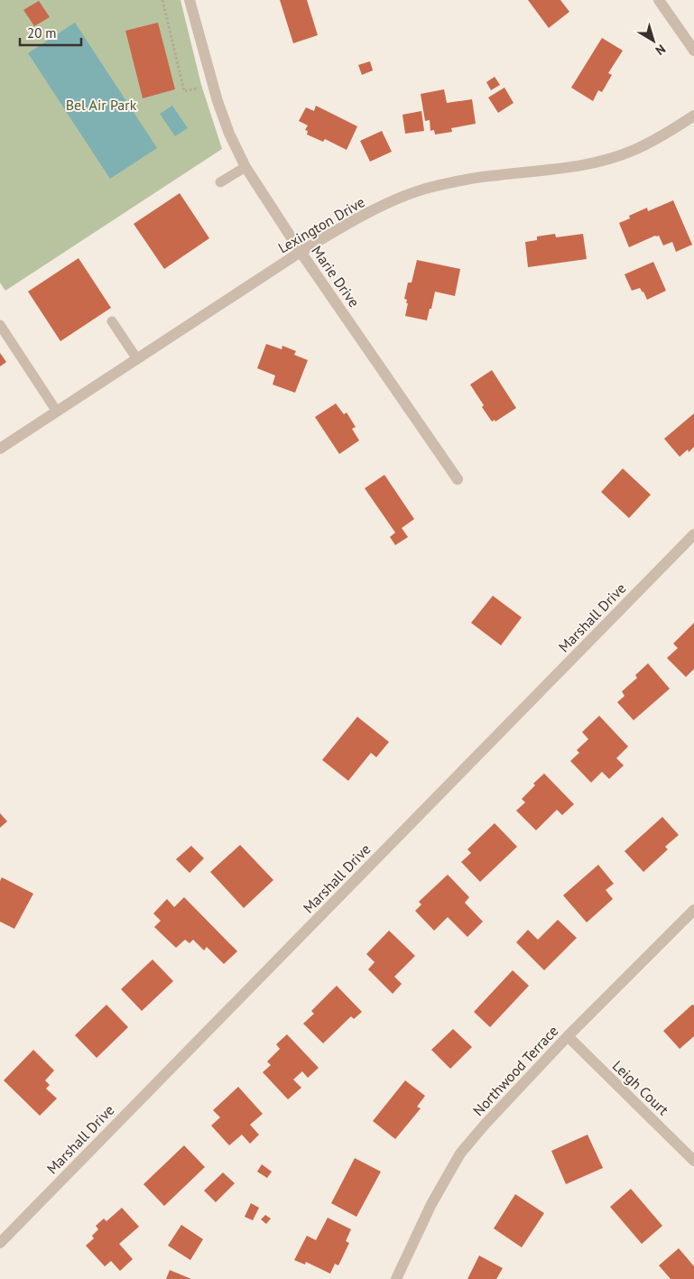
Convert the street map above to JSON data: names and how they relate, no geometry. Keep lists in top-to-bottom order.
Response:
{
  "streets": {
    "street": [
      "Lexington Drive",
      "Marie Drive",
      "Marshall Drive",
      "Northwood Terrace",
      "Leigh Court"
    ]
  },
  "crossings": [
    ["Lexington Drive", "Marie Drive"],
    ["Northwood Terrace", "Leigh Court"]
  ],
  "parks": ["Bel Air Park"],
  "scale_bar": "20 m",
  "north": "bottom right"
}
